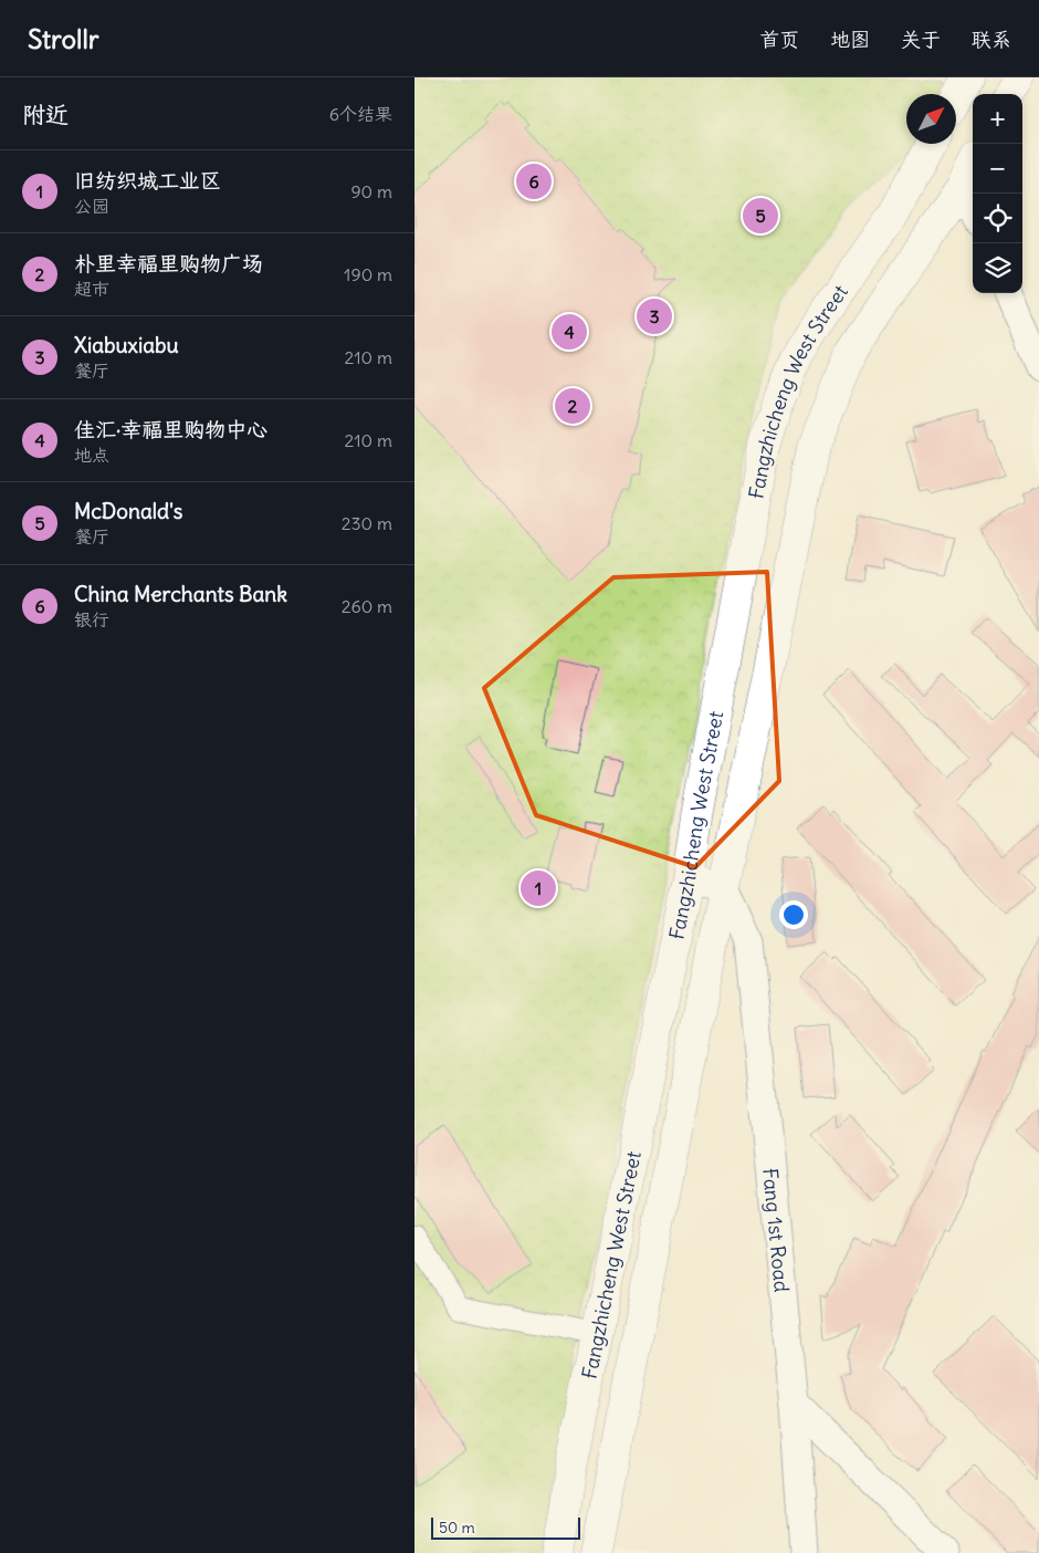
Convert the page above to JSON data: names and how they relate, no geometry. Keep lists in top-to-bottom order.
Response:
{
  "streets": {
    "main road": ["Fangzhicheng West Street"],
    "street": ["Fang 1st Road"]
  },
  "crossings": [
    ["Fangzhicheng West Street", "Fang 1st Road"]
  ],
  "scale_bar": "50 m",
  "north": "top right",
  "page": {
    "header": "Strollr",
    "nav": [
      "首页",
      "地图",
      "关于",
      "联系"
    ],
    "heading": ["附近", "6个结果"],
    "map_buttons": ["+", "−"],
    "list": [
      {
        "mark": "1",
        "name": "旧纺织城工业区",
        "note": "公园",
        "value": "90 m"
      },
      {
        "mark": "2",
        "name": "朴里幸福里购物广场",
        "note": "超市",
        "value": "190 m"
      },
      {
        "mark": "3",
        "name": "Xiabuxiabu",
        "note": "餐厅",
        "value": "210 m"
      },
      {
        "mark": "4",
        "name": "佳汇·幸福里购物中心",
        "note": "地点",
        "value": "210 m"
      },
      {
        "mark": "5",
        "name": "McDonald's",
        "note": "餐厅",
        "value": "230 m"
      },
      {
        "mark": "6",
        "name": "China Merchants Bank",
        "note": "银行",
        "value": "260 m"
      }
    ],
    "pins": [
      "6",
      "5",
      "3",
      "4",
      "2",
      "1"
    ],
    "scale": "50 m"
  }
}
